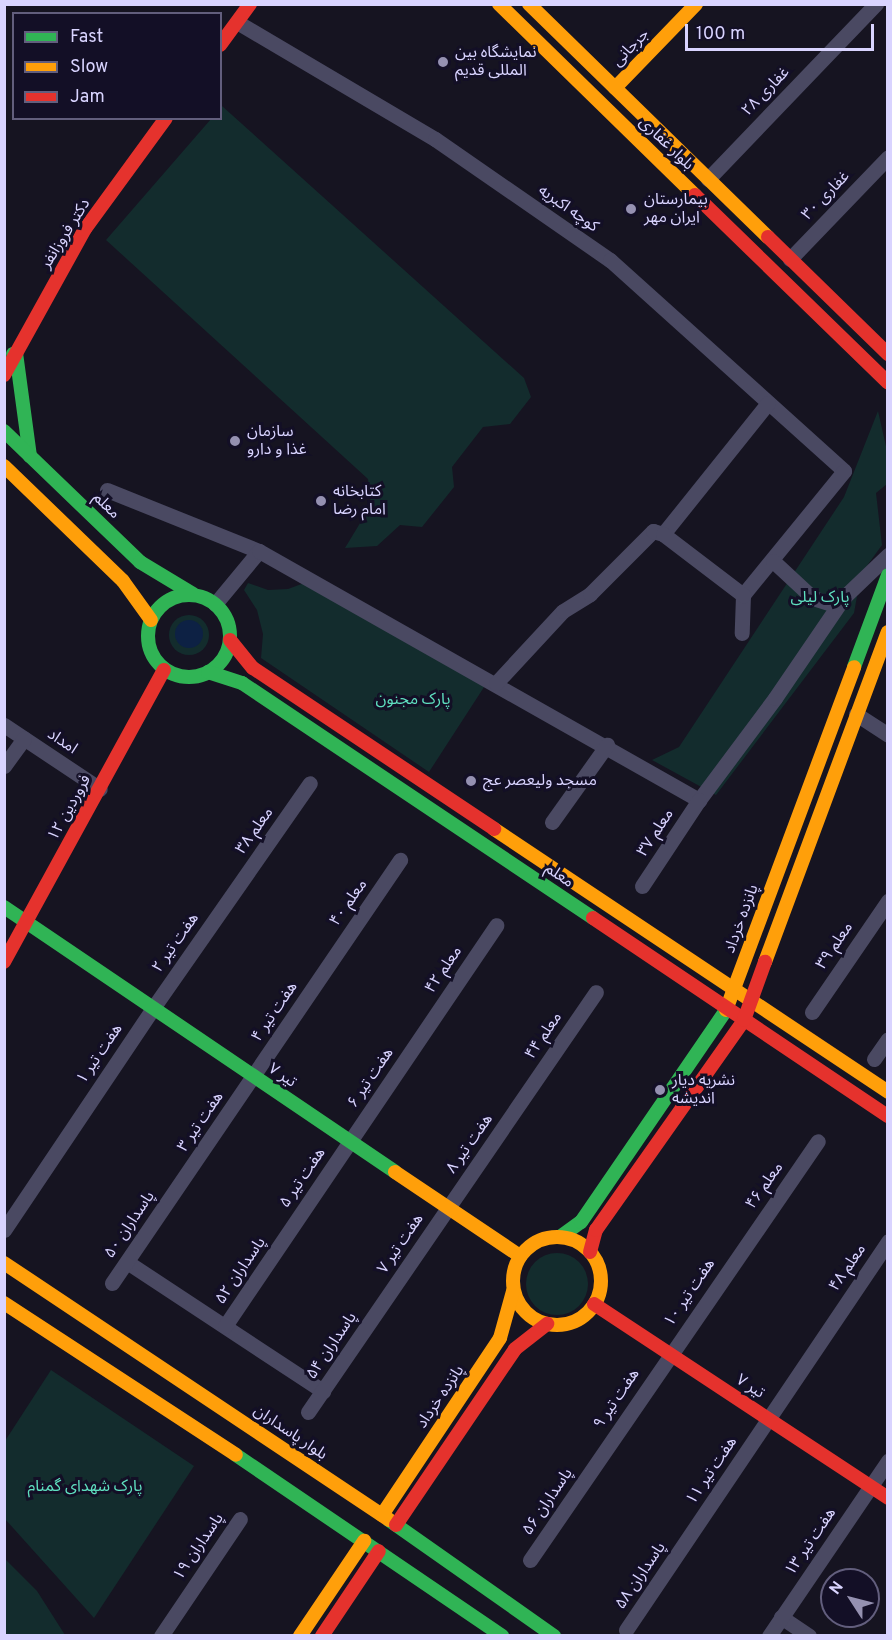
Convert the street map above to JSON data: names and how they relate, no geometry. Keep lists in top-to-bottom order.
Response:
{
  "streets": {
    "main road": [
      "جرجانی",
      "بلوار غفاری",
      "دکتر فروزانفر",
      "معلم",
      "۱۲ فروردین",
      "پانزده خرداد",
      "۷ تیر",
      "بلوار پاسداران"
    ],
    "street": [
      "غفاری ۲۸",
      "غفاری ۳۰",
      "کوچه اکبریه",
      "امداد",
      "معلم ۳۸",
      "معلم ۳۷",
      "معلم ۴۰",
      "هفت تیر ۲",
      "معلم ۳۹",
      "معلم ۴۲",
      "هفت تیر ۴",
      "معلم ۴۴",
      "هفت تیر ۱",
      "هفت تیر ۶",
      "هفت تیر ۳",
      "هفت تیر ۸",
      "هفت تیر ۵",
      "معلم ۴۶",
      "پاسداران ۵۰",
      "هفت تیر ۷",
      "معلم ۴۸",
      "پاسداران ۵۲",
      "هفت تیر ۱۰",
      "پاسداران ۵۴",
      "هفت تیر ۹",
      "هفت تیر ۱۱",
      "پاسداران ۵۶",
      "هفت تیر ۱۳",
      "پاسداران ۱۹",
      "پاسداران ۵۸"
    ]
  },
  "crossings": [
    ["جرجانی", "بلوار غفاری"],
    ["غفاری ۲۸", "بلوار غفاری"],
    ["بلوار غفاری", "غفاری ۳۰"],
    ["معلم", "۱۲ فروردین"],
    ["معلم", "پانزده خرداد"],
    ["امداد", "۱۲ فروردین"],
    ["۱۲ فروردین", "۷ تیر"],
    ["معلم ۳۸", "هفت تیر ۲"],
    ["معلم ۴۰", "هفت تیر ۴"],
    ["پانزده خرداد", "۷ تیر"],
    ["پانزده خرداد", "بلوار پاسداران"],
    ["هفت تیر ۲", "هفت تیر ۱"],
    ["هفت تیر ۲", "۷ تیر"],
    ["معلم ۴۲", "هفت تیر ۶"],
    ["هفت تیر ۴", "۷ تیر"],
    ["هفت تیر ۴", "هفت تیر ۳"],
    ["معلم ۴۴", "هفت تیر ۸"],
    ["هفت تیر ۱", "۷ تیر"],
    ["۷ تیر", "هفت تیر ۶"],
    ["۷ تیر", "هفت تیر ۳"],
    ["۷ تیر", "هفت تیر ۸"],
    ["۷ تیر", "هفت تیر ۵"],
    ["۷ تیر", "هفت تیر ۷"],
    ["۷ تیر", "معلم ۴۸"],
    ["۷ تیر", "هفت تیر ۱۰"],
    ["۷ تیر", "هفت تیر ۹"],
    ["۷ تیر", "هفت تیر ۱۱"],
    ["۷ تیر", "هفت تیر ۱۳"],
    ["هفت تیر ۶", "هفت تیر ۵"],
    ["هفت تیر ۳", "پاسداران ۵۰"],
    ["هفت تیر ۸", "هفت تیر ۷"],
    ["هفت تیر ۵", "پاسداران ۵۲"],
    ["معلم ۴۶", "هفت تیر ۱۰"],
    ["هفت تیر ۷", "پاسداران ۵۴"],
    ["معلم ۴۸", "هفت تیر ۱۱"],
    ["هفت تیر ۱۰", "هفت تیر ۹"],
    ["هفت تیر ۹", "پاسداران ۵۶"],
    ["هفت تیر ۱۱", "پاسداران ۵۸"]
  ],
  "parks": ["پارک لیلی", "پارک مجنون", "پارک شهدای گمنام"],
  "places": [
    "نمایشگاه بین المللی قدیم",
    "بیمارستان ایران مهر",
    "سازمان غذا و دارو",
    "کتابخانه امام رضا",
    "مسجد ولیعصر عج",
    "نشریه دیار اندیشه"
  ],
  "legend": ["Fast", "Slow", "Jam"],
  "scale_bar": "100 m",
  "north": "top left"
}
